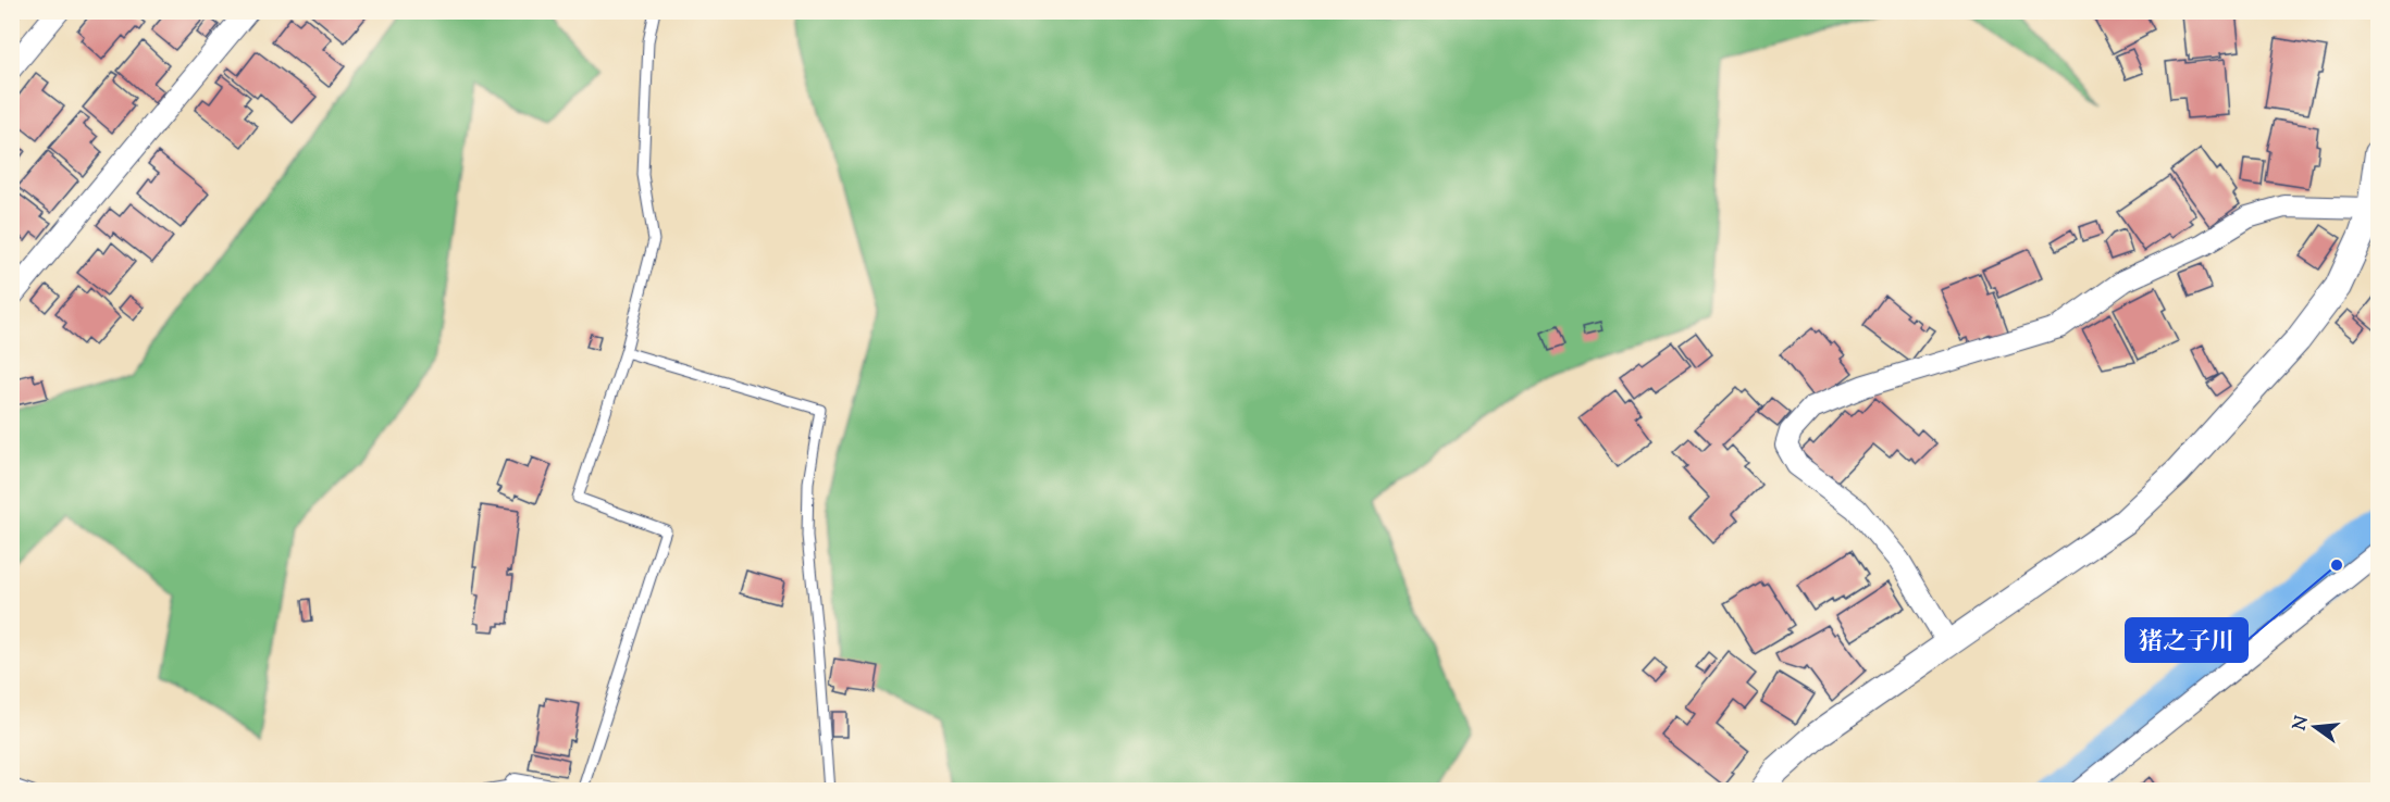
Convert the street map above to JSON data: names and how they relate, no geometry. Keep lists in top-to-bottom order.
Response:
{
  "places": ["猪之子川"],
  "north": "left"
}
